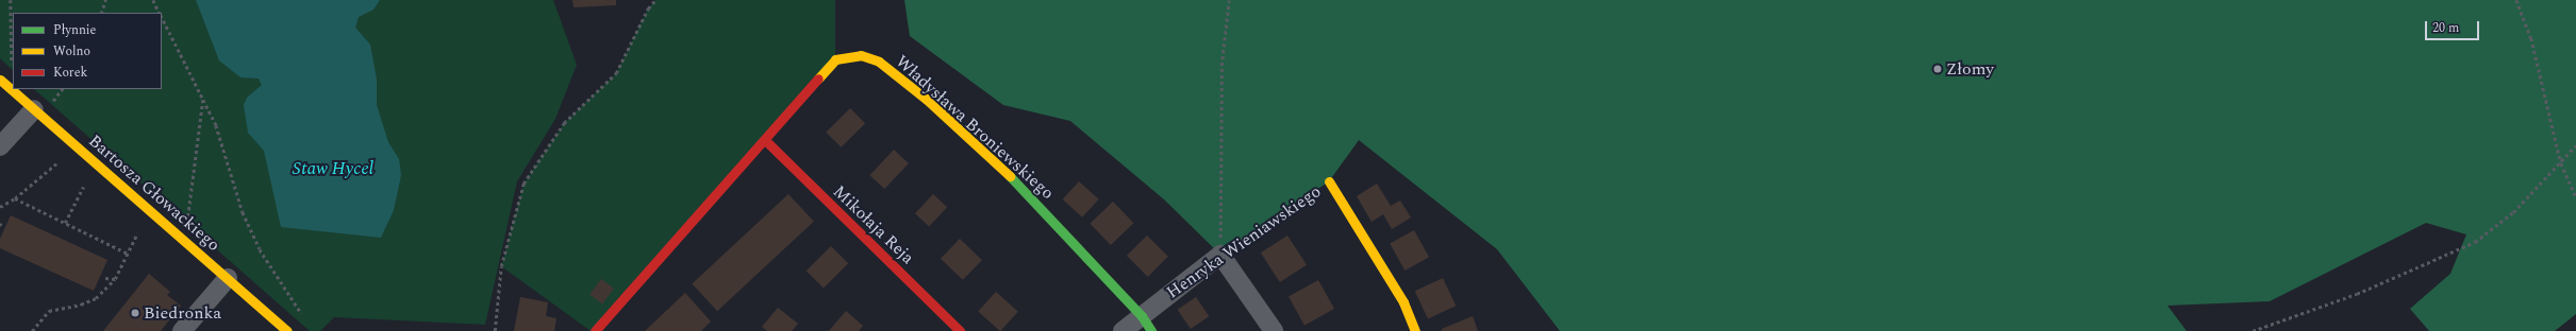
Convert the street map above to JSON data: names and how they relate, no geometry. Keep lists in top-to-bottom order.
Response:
{
  "streets": {
    "street": [
      "Władysława Broniewskiego",
      "Bartosza Głowackiego",
      "Mikołaja Reja",
      "Henryka Wieniawskiego"
    ]
  },
  "crossings": [
    ["Władysława Broniewskiego", "Mikołaja Reja"],
    ["Władysława Broniewskiego", "Henryka Wieniawskiego"]
  ],
  "water": ["Staw Hycel"],
  "places": ["Złomy", "Biedronka"],
  "legend": ["Płynnie", "Wolno", "Korek"],
  "scale_bar": "20 m"
}
